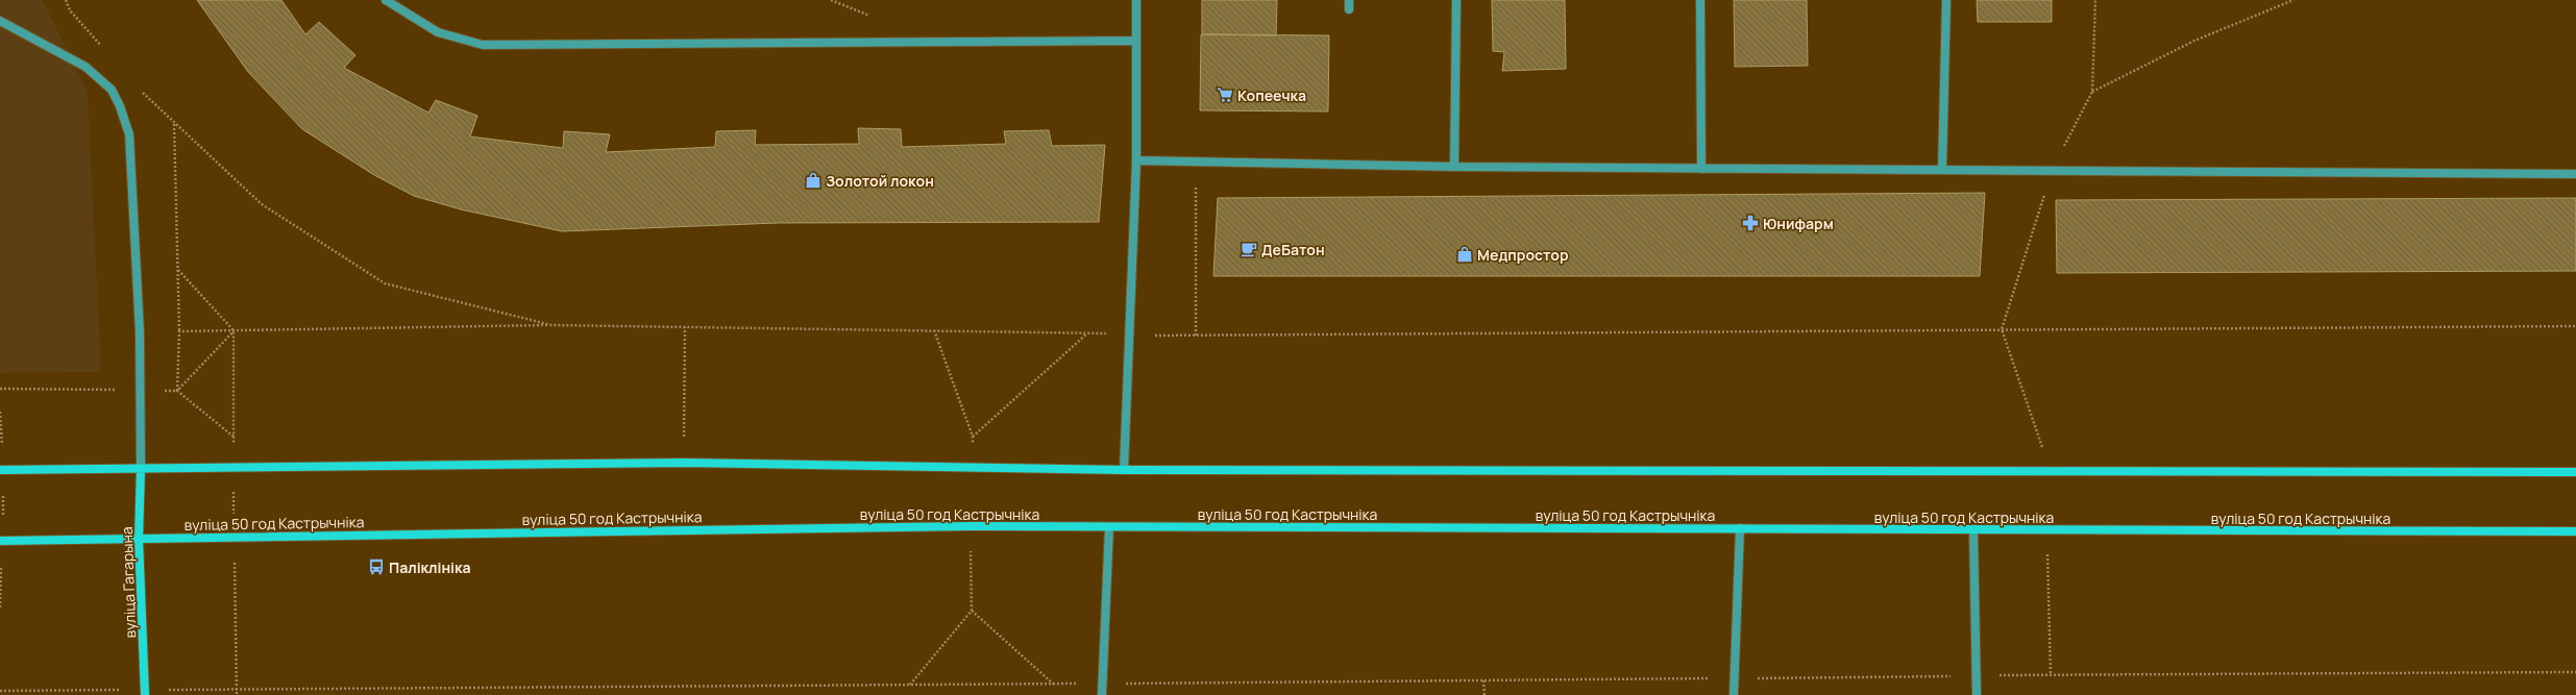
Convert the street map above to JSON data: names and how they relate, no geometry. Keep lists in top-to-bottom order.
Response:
{
  "streets": {
    "main road": ["вуліца 50 год Кастрычніка", "вуліца Гагарына"]
  },
  "crossings": [
    ["вуліца 50 год Кастрычніка", "вуліца Гагарына"]
  ],
  "places": {
    "supermarket": ["Копеечка"],
    "shop": ["Золотой локон", "Медпростор"],
    "pharmacy": ["Юнифарм"],
    "cafe": ["ДеБатон"],
    "bus stop": ["Паліклініка"]
  }
}
